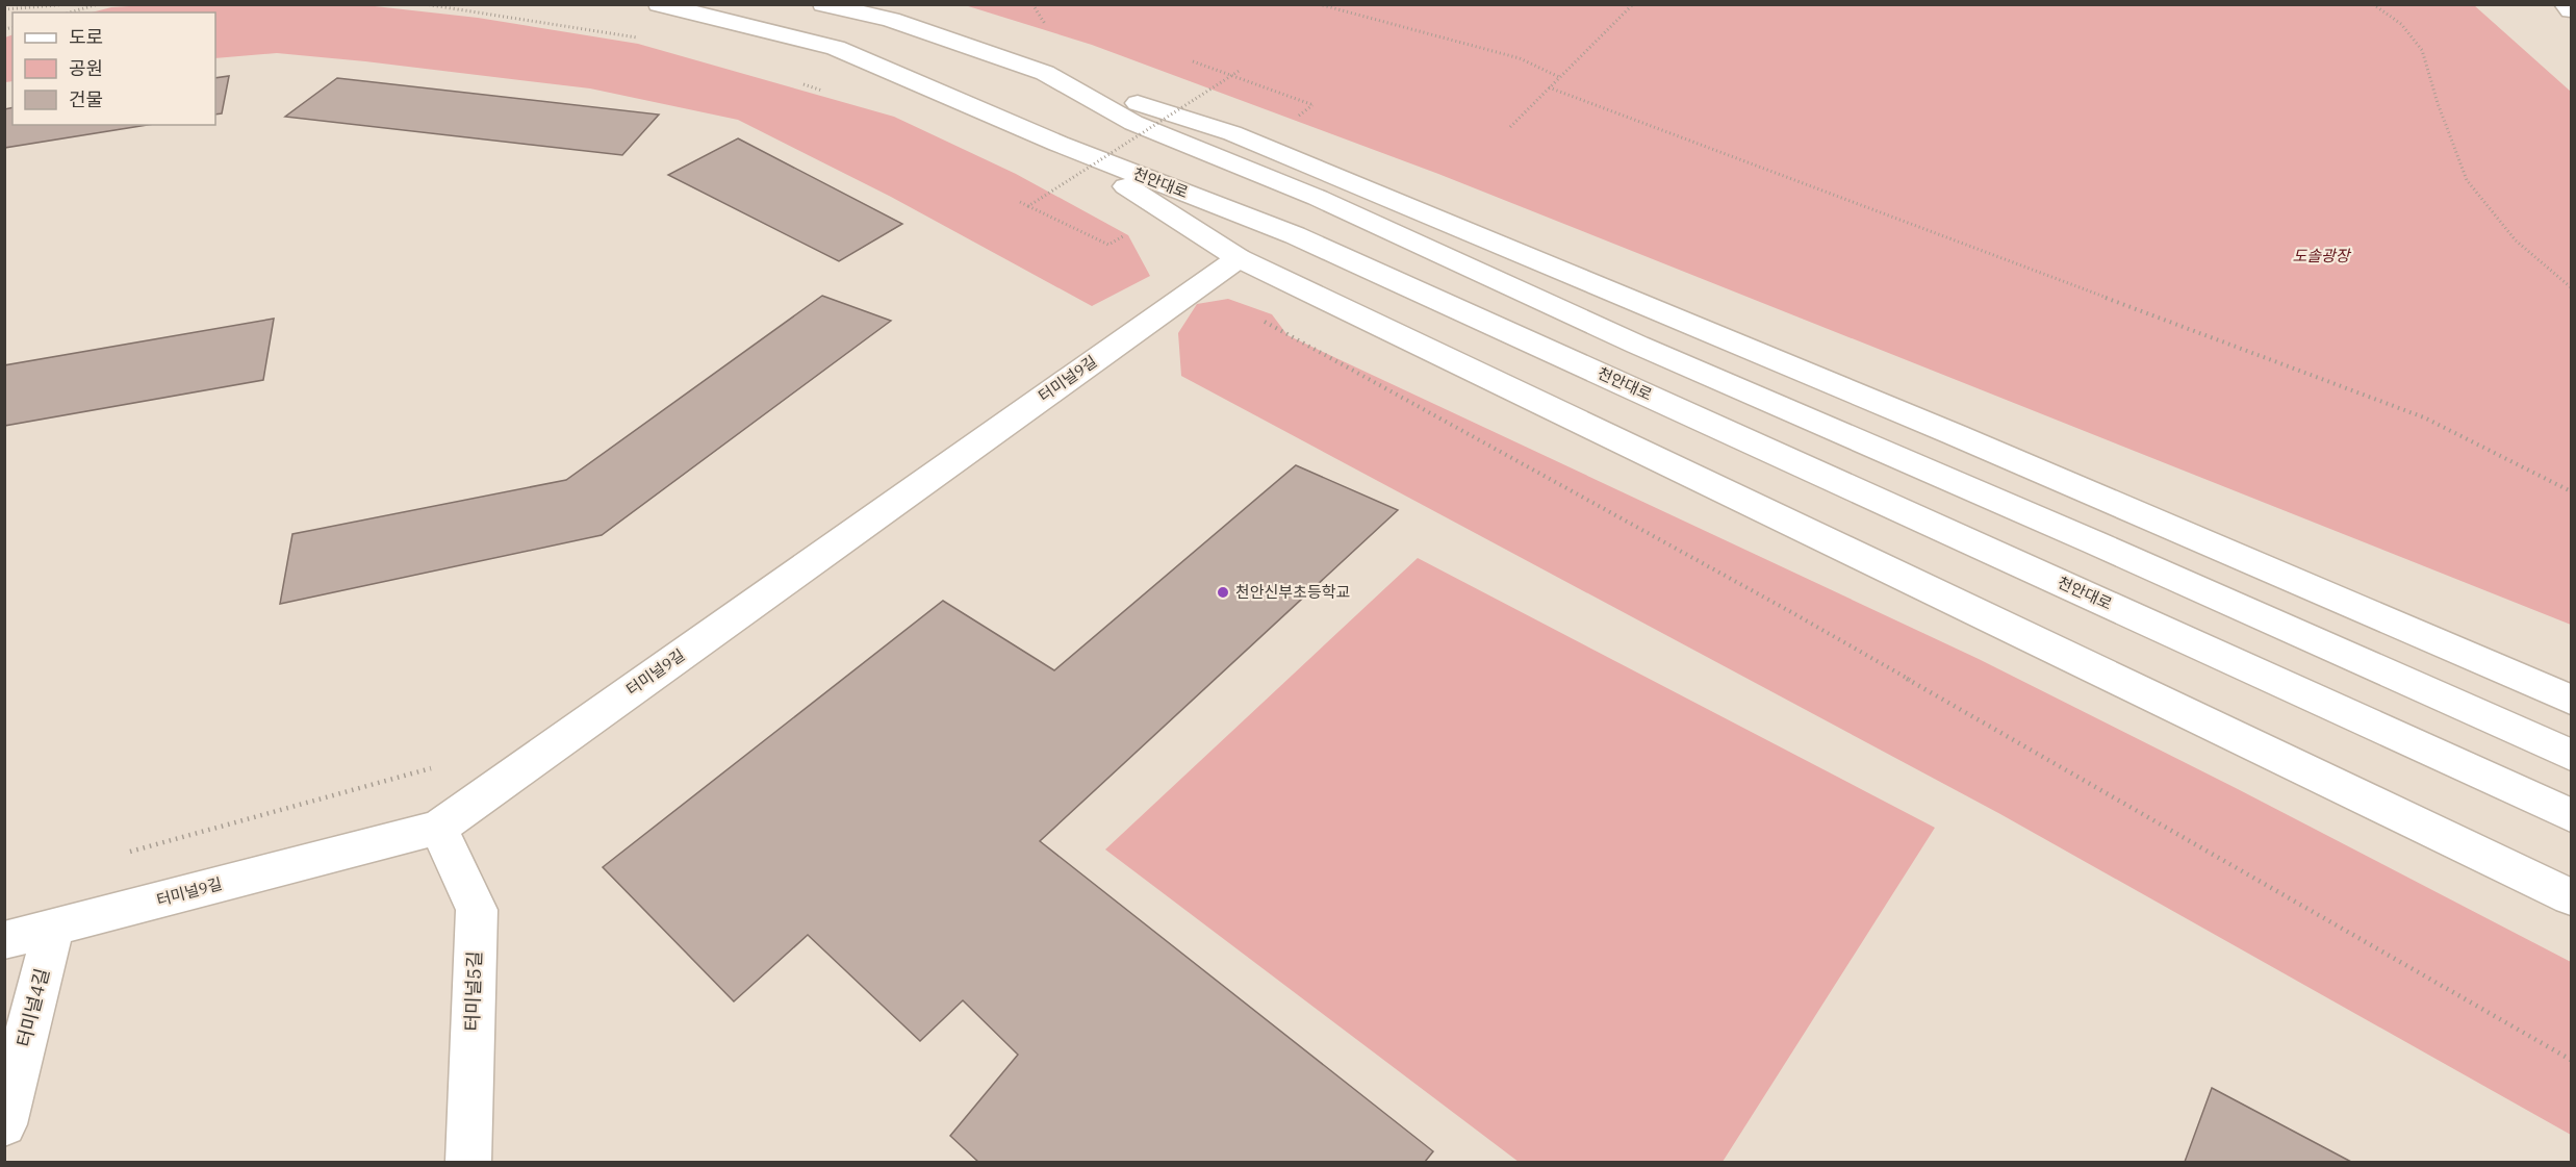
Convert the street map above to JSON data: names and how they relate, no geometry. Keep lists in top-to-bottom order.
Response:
{
  "streets": {
    "main road": [
      "천안대로",
      "터미널9길",
      "터미널5길",
      "터미널4길"
    ]
  },
  "crossings": [
    ["터미널9길", "터미널5길"],
    ["터미널9길", "터미널4길"]
  ],
  "parks": ["도솔광장"],
  "places": ["천안신부초등학교"],
  "legend": ["도로", "공원", "건물"]
}
